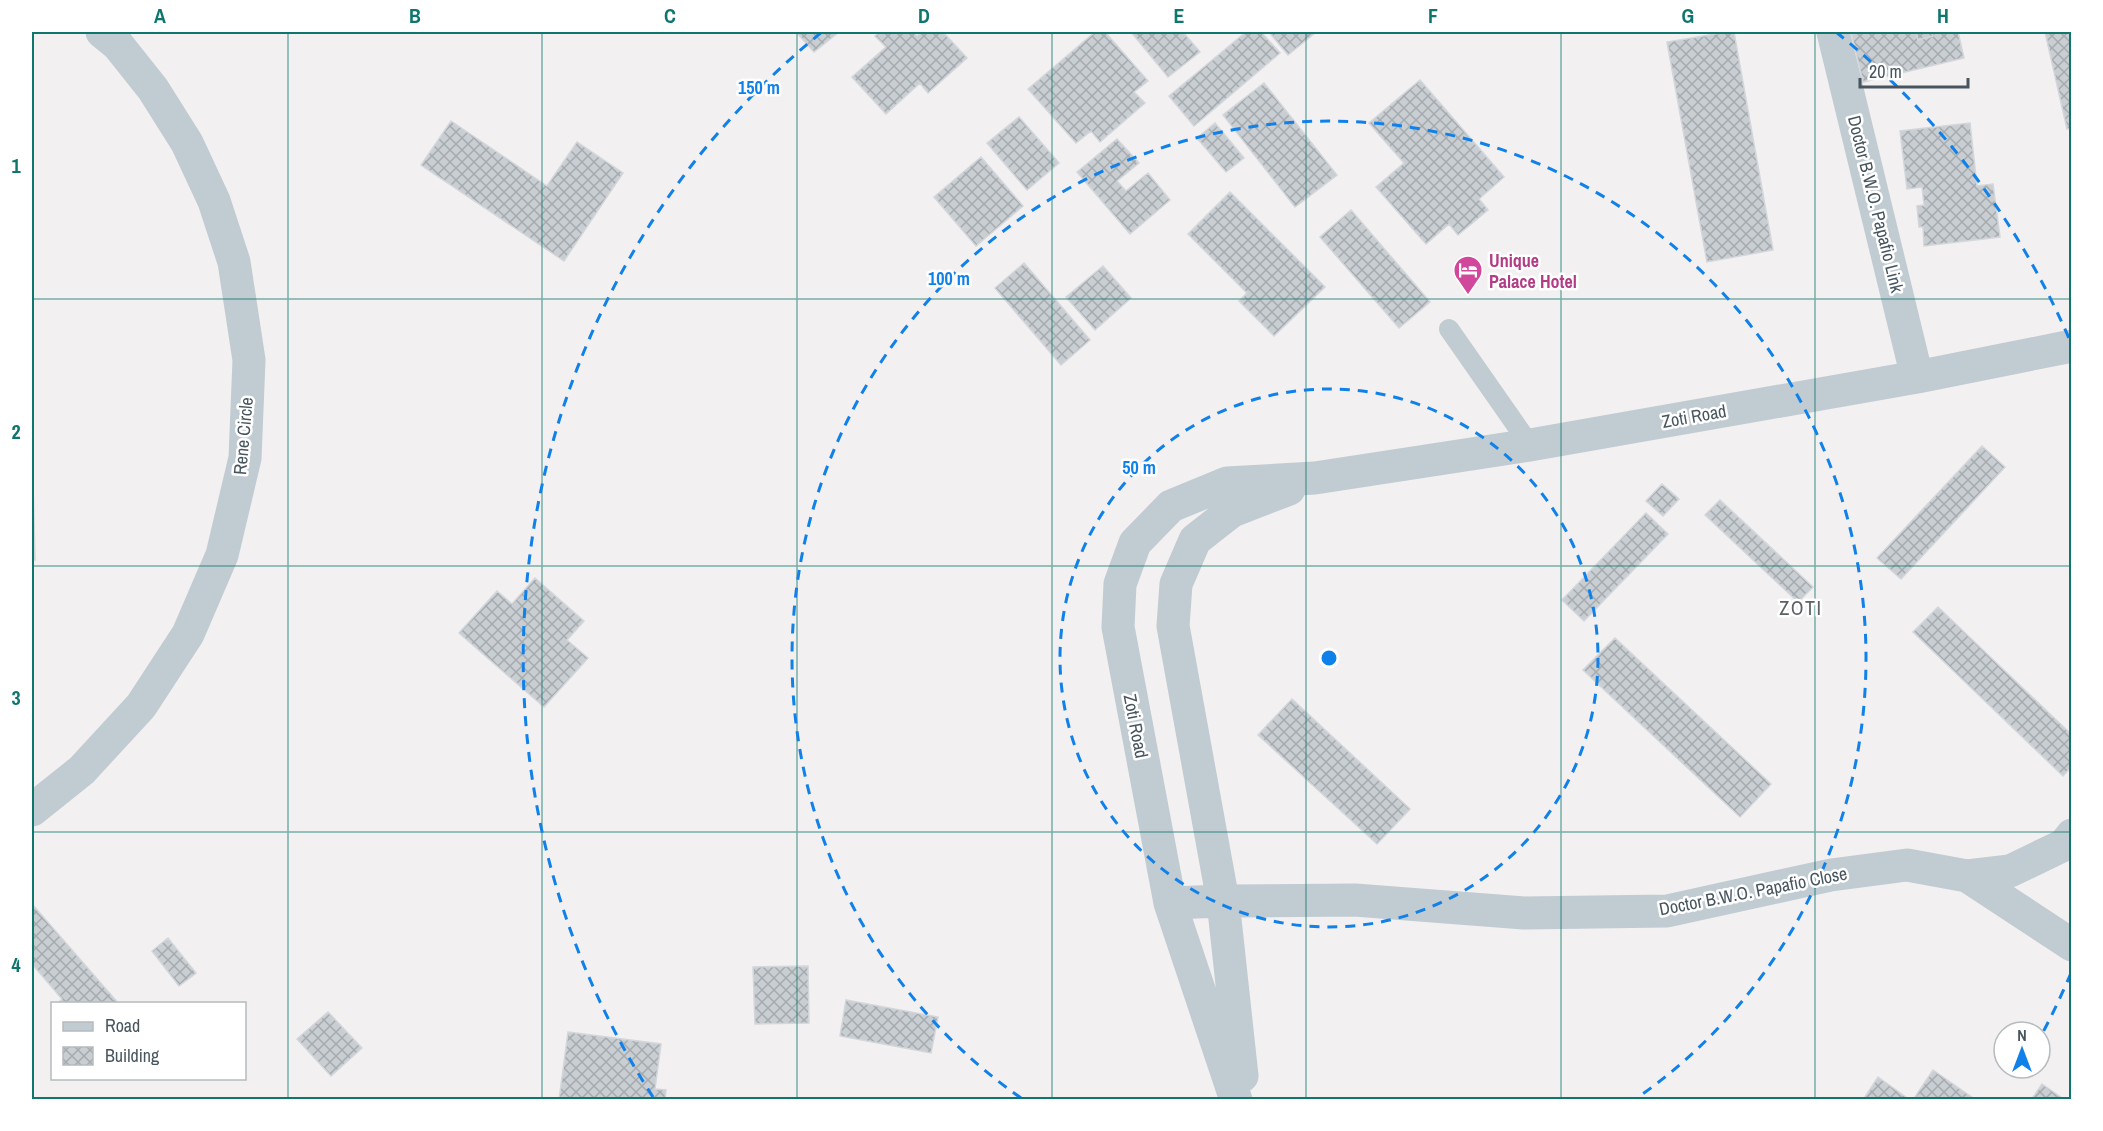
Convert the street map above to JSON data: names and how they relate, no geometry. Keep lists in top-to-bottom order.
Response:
{
  "streets": {
    "street": [
      "Doctor B.W.O. Papafio Link",
      "Zoti Road",
      "Rene Circle",
      "Doctor B.W.O. Papafio Close"
    ]
  },
  "crossings": [
    ["Doctor B.W.O. Papafio Link", "Zoti Road"],
    ["Zoti Road", "Doctor B.W.O. Papafio Close"]
  ],
  "districts": ["ZOTI"],
  "places": {
    "hotel": ["Unique Palace Hotel"]
  },
  "legend": ["Road", "Building"],
  "scale_bar": "20 m",
  "north": "top",
  "grid": {
    "columns": [
      "A",
      "B",
      "C",
      "D",
      "E",
      "F",
      "G",
      "H"
    ],
    "rows": [
      "1",
      "2",
      "3",
      "4"
    ]
  },
  "rings": ["150 m", "100 m", "50 m"]
}
